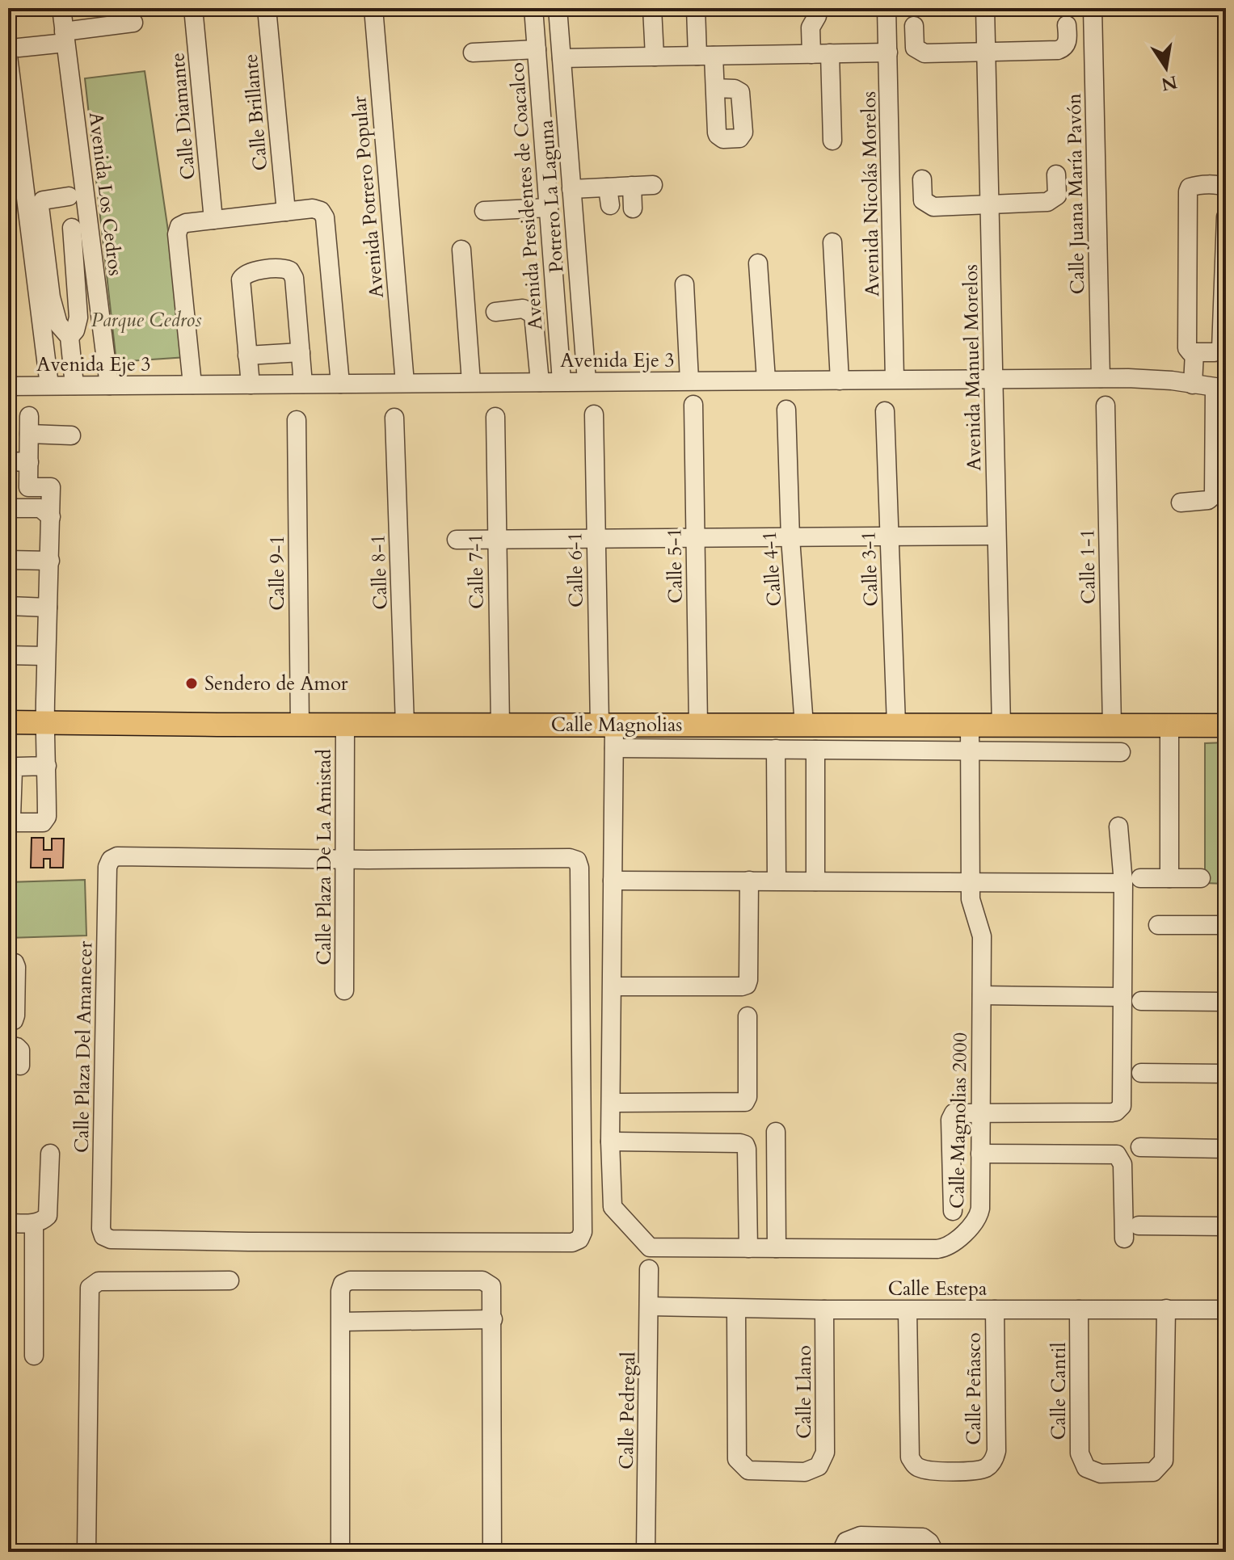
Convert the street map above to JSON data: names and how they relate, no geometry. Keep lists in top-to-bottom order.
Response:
{
  "streets": {
    "main road": ["Calle Magnolias"],
    "street": [
      "Calle Brillante",
      "Calle Diamante",
      "Avenida Los Cedros",
      "Avenida Nicolás Morelos",
      "Calle Juana María Pavón",
      "Avenida Presidentes de Coacalco",
      "Potrero La Laguna",
      "Avenida Potrero Popular",
      "Avenida Eje 3",
      "Avenida Manuel Morelos",
      "Calle 5-1",
      "Calle 1-1",
      "Calle 4-1",
      "Calle 3-1",
      "Calle 6-1",
      "Calle 7-1",
      "Calle 8-1",
      "Calle 9-1",
      "Calle Plaza De La Amistad",
      "Calle Plaza Del Amanecer",
      "Calle Magnolias 2000",
      "Calle Estepa",
      "Calle Peñasco",
      "Calle Cantil",
      "Calle Llano",
      "Calle Pedregal"
    ]
  },
  "crossings": [
    ["Avenida Los Cedros", "Avenida Eje 3"],
    ["Avenida Nicolás Morelos", "Avenida Eje 3"],
    ["Calle Juana María Pavón", "Avenida Eje 3"],
    ["Avenida Presidentes de Coacalco", "Avenida Eje 3"],
    ["Potrero La Laguna", "Avenida Eje 3"],
    ["Avenida Potrero Popular", "Avenida Eje 3"],
    ["Avenida Eje 3", "Avenida Manuel Morelos"],
    ["Avenida Manuel Morelos", "Calle Magnolias"],
    ["Calle 5-1", "Calle Magnolias"],
    ["Calle 1-1", "Calle Magnolias"],
    ["Calle 4-1", "Calle Magnolias"],
    ["Calle 3-1", "Calle Magnolias"],
    ["Calle 6-1", "Calle Magnolias"],
    ["Calle 7-1", "Calle Magnolias"],
    ["Calle 8-1", "Calle Magnolias"],
    ["Calle 9-1", "Calle Magnolias"],
    ["Calle Magnolias", "Calle Plaza De La Amistad"],
    ["Calle Magnolias", "Calle Magnolias 2000"],
    ["Calle Plaza De La Amistad", "Calle Plaza Del Amanecer"],
    ["Calle Estepa", "Calle Peñasco"],
    ["Calle Estepa", "Calle Cantil"],
    ["Calle Estepa", "Calle Llano"],
    ["Calle Estepa", "Calle Pedregal"]
  ],
  "parks": ["Parque Cedros"],
  "places": ["Sendero de Amor"],
  "north": "bottom"
}
